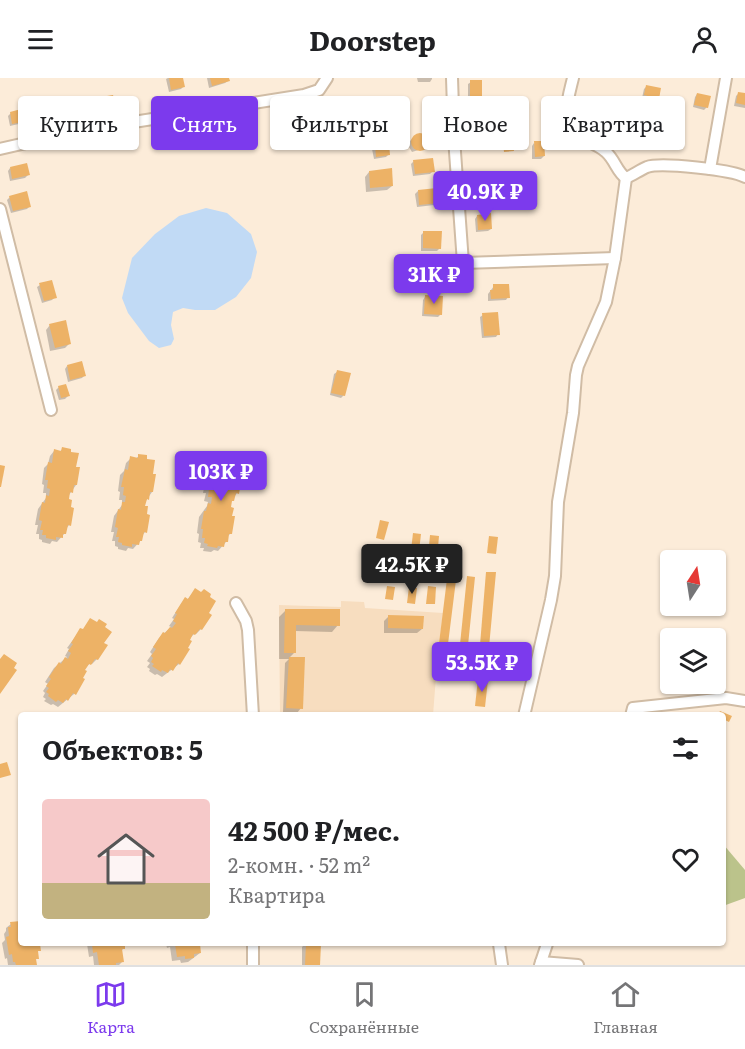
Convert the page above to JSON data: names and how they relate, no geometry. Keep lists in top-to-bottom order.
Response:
{
  "north": "top",
  "page": {
    "header": "Doorstep",
    "chip": [
      "Купить",
      "Снять",
      "Фильтры",
      "Новое",
      "Квартира"
    ],
    "price": [
      "40.9K ₽",
      "31K ₽",
      "103K ₽",
      "42.5K ₽",
      "53.5K ₽"
    ],
    "heading": "Объектов: 5",
    "list": [
      {
        "name": "42 500 ₽/мес.",
        "note": "2-комн. · 52 m² · Квартира"
      }
    ],
    "tabs": ["Карта", "Сохранённые", "Главная"]
  }
}
